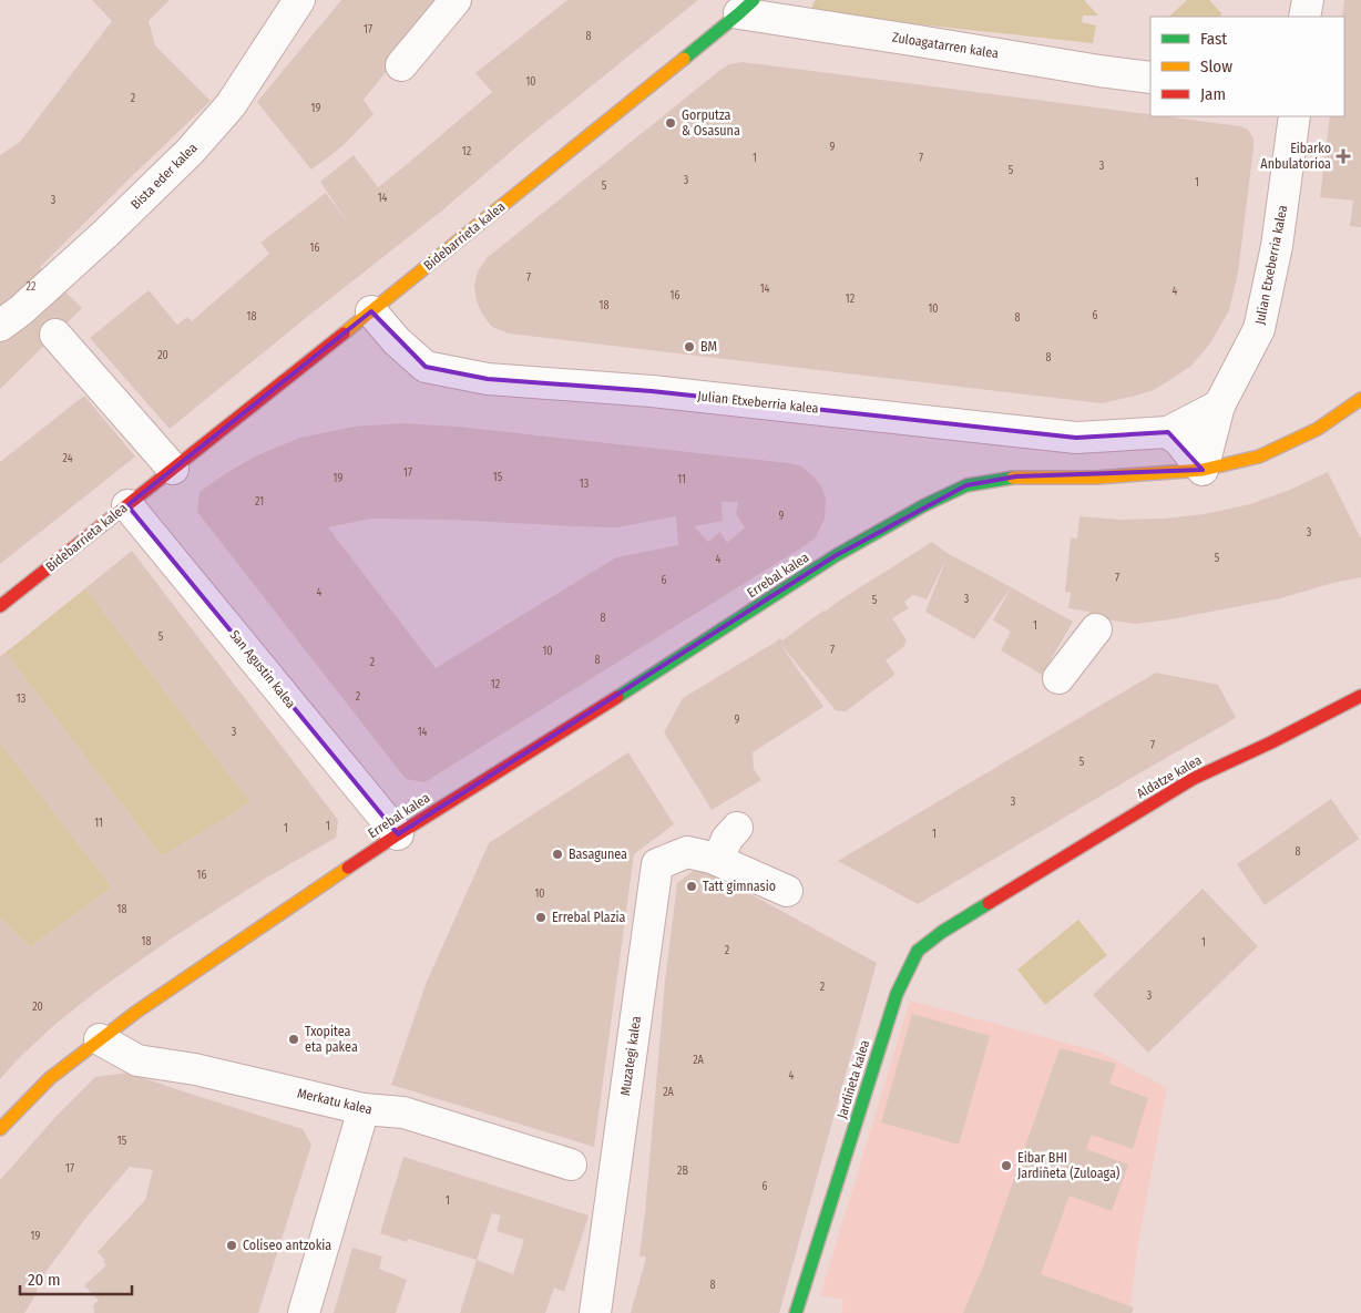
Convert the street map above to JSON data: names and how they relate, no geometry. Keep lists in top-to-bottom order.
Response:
{
  "streets": {
    "street": [
      "Zuloagatarren kalea",
      "Bista eder kalea",
      "Bidebarrieta kalea",
      "Julian Etxeberria kalea",
      "Errebal kalea",
      "San Agustin kalea",
      "Aldatze kalea",
      "Muzategi kalea",
      "Jardiñeta kalea",
      "Merkatu kalea"
    ]
  },
  "crossings": [
    ["Zuloagatarren kalea", "Bidebarrieta kalea"],
    ["Bidebarrieta kalea", "Julian Etxeberria kalea"],
    ["Bidebarrieta kalea", "San Agustin kalea"],
    ["Julian Etxeberria kalea", "Errebal kalea"],
    ["Errebal kalea", "San Agustin kalea"],
    ["Errebal kalea", "Merkatu kalea"],
    ["Aldatze kalea", "Jardiñeta kalea"]
  ],
  "places": {
    "other": [
      "Gorputza & Osasuna",
      "BM",
      "Basagunea",
      "Tatt gimnasio",
      "Errebal Plazia",
      "Txopitea eta pakea",
      "Eibar BHI Jardiñeta (Zuloaga)",
      "Coliseo antzokia"
    ],
    "health": ["Eibarko Anbulatorioa"]
  },
  "house_numbers": [
    "17",
    "8",
    "10",
    "2",
    "19",
    "9",
    "12",
    "1",
    "7",
    "3",
    "5",
    "3",
    "1",
    "5",
    "14",
    "3",
    "16",
    "7",
    "22",
    "14",
    "4",
    "16",
    "12",
    "18",
    "10",
    "6",
    "18",
    "8",
    "20",
    "8",
    "24",
    "17",
    "15",
    "19",
    "11",
    "13",
    "21",
    "9",
    "3",
    "5",
    "4",
    "7",
    "6",
    "4",
    "3",
    "5",
    "8",
    "1",
    "5",
    "7",
    "10",
    "8",
    "2",
    "12",
    "2",
    "13",
    "9",
    "3",
    "14",
    "7",
    "5",
    "3",
    "11",
    "1",
    "1",
    "1",
    "8",
    "16",
    "10",
    "18",
    "18",
    "1",
    "2",
    "2",
    "3",
    "20",
    "2A",
    "4",
    "2A",
    "15",
    "17",
    "2B",
    "6",
    "1",
    "19",
    "8"
  ],
  "legend": ["Fast", "Slow", "Jam"],
  "scale_bar": "20 m"
}
